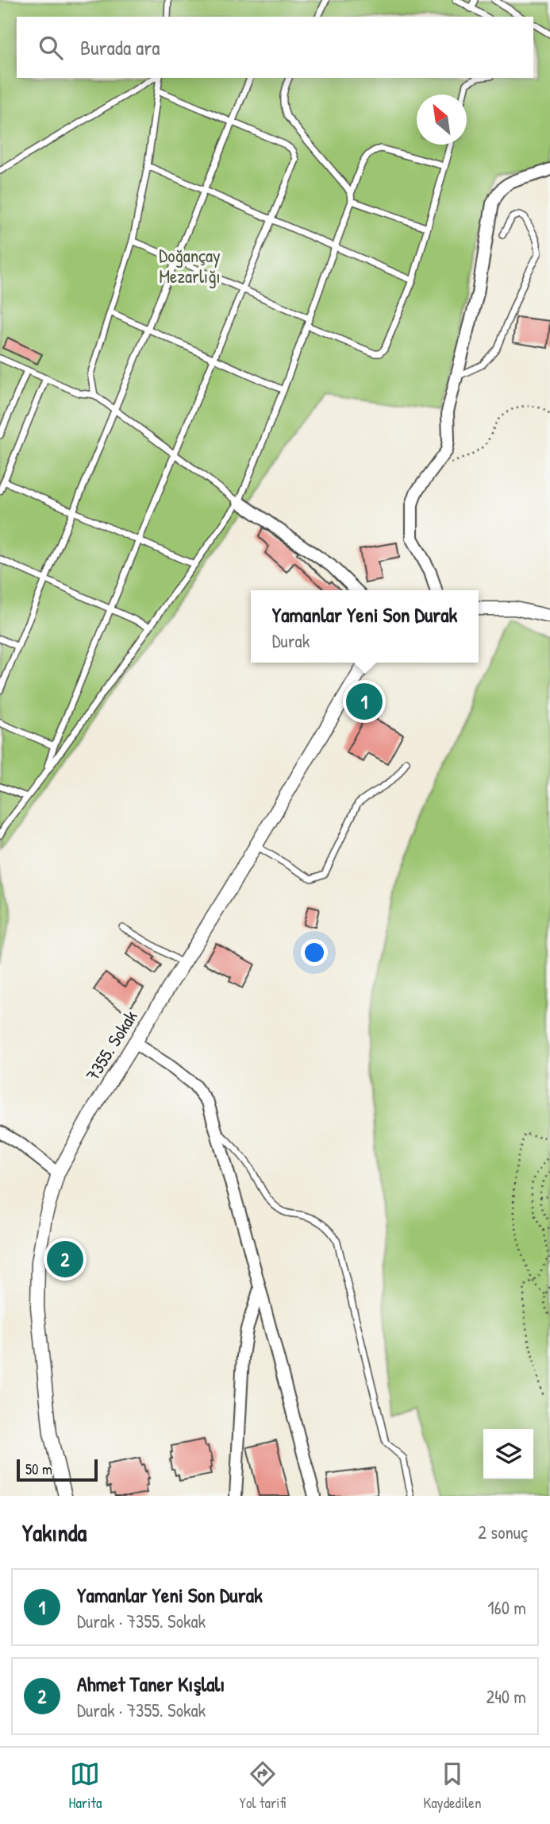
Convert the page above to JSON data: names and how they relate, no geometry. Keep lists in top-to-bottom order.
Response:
{
  "streets": {
    "street": ["7355. Sokak"]
  },
  "parks": ["Doğançay Mezarlığı"],
  "scale_bar": "50 m",
  "north": "top left",
  "page": {
    "search": "Burada ara",
    "popup": ["Yamanlar Yeni Son Durak", "Durak"],
    "pins": ["1", "2"],
    "scale": "50 m",
    "heading": ["Yakında", "2 sonuç"],
    "list": [
      {
        "mark": "1",
        "name": "Yamanlar Yeni Son Durak",
        "note": "Durak · 7355. Sokak",
        "value": "160 m"
      },
      {
        "mark": "2",
        "name": "Ahmet Taner Kışlalı",
        "note": "Durak · 7355. Sokak",
        "value": "240 m"
      }
    ],
    "nav": ["Harita", "Yol tarifi", "Kaydedilen"]
  }
}
